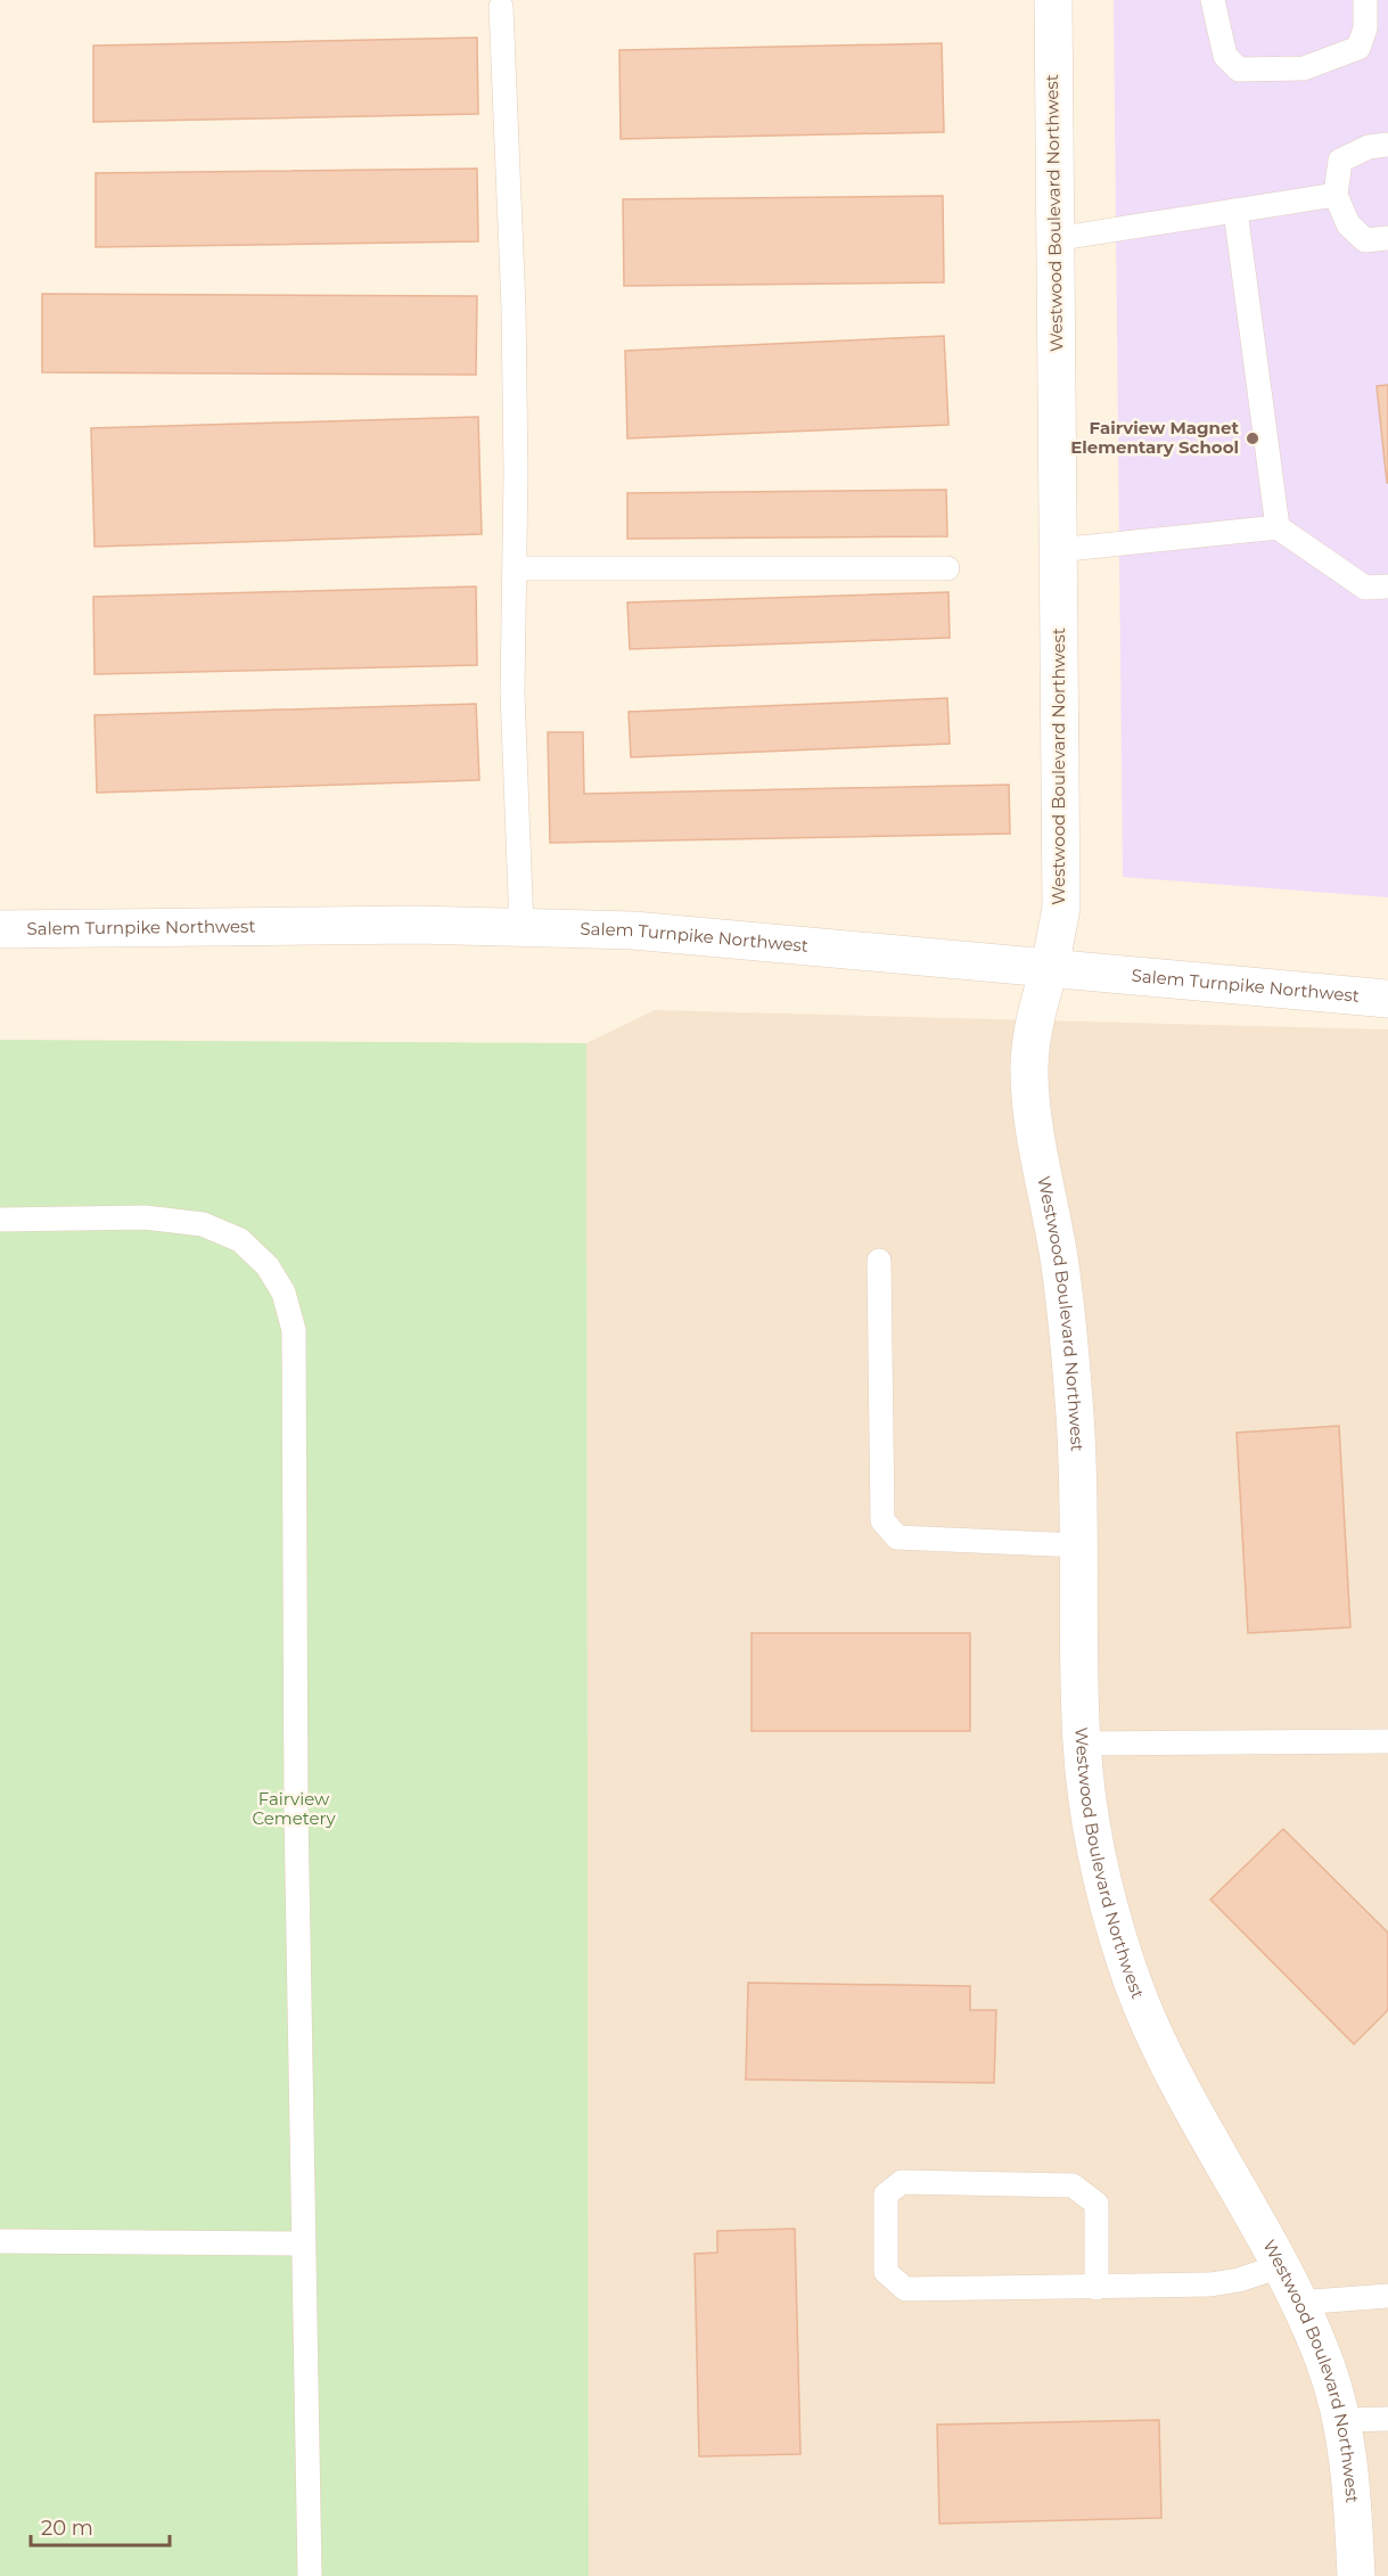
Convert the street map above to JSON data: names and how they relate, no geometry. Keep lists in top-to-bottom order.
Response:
{
  "streets": {
    "street": ["Westwood Boulevard Northwest", "Salem Turnpike Northwest"]
  },
  "crossings": [
    ["Westwood Boulevard Northwest", "Salem Turnpike Northwest"]
  ],
  "parks": ["Fairview Cemetery"],
  "places": ["Fairview Magnet Elementary School"],
  "scale_bar": "20 m"
}
